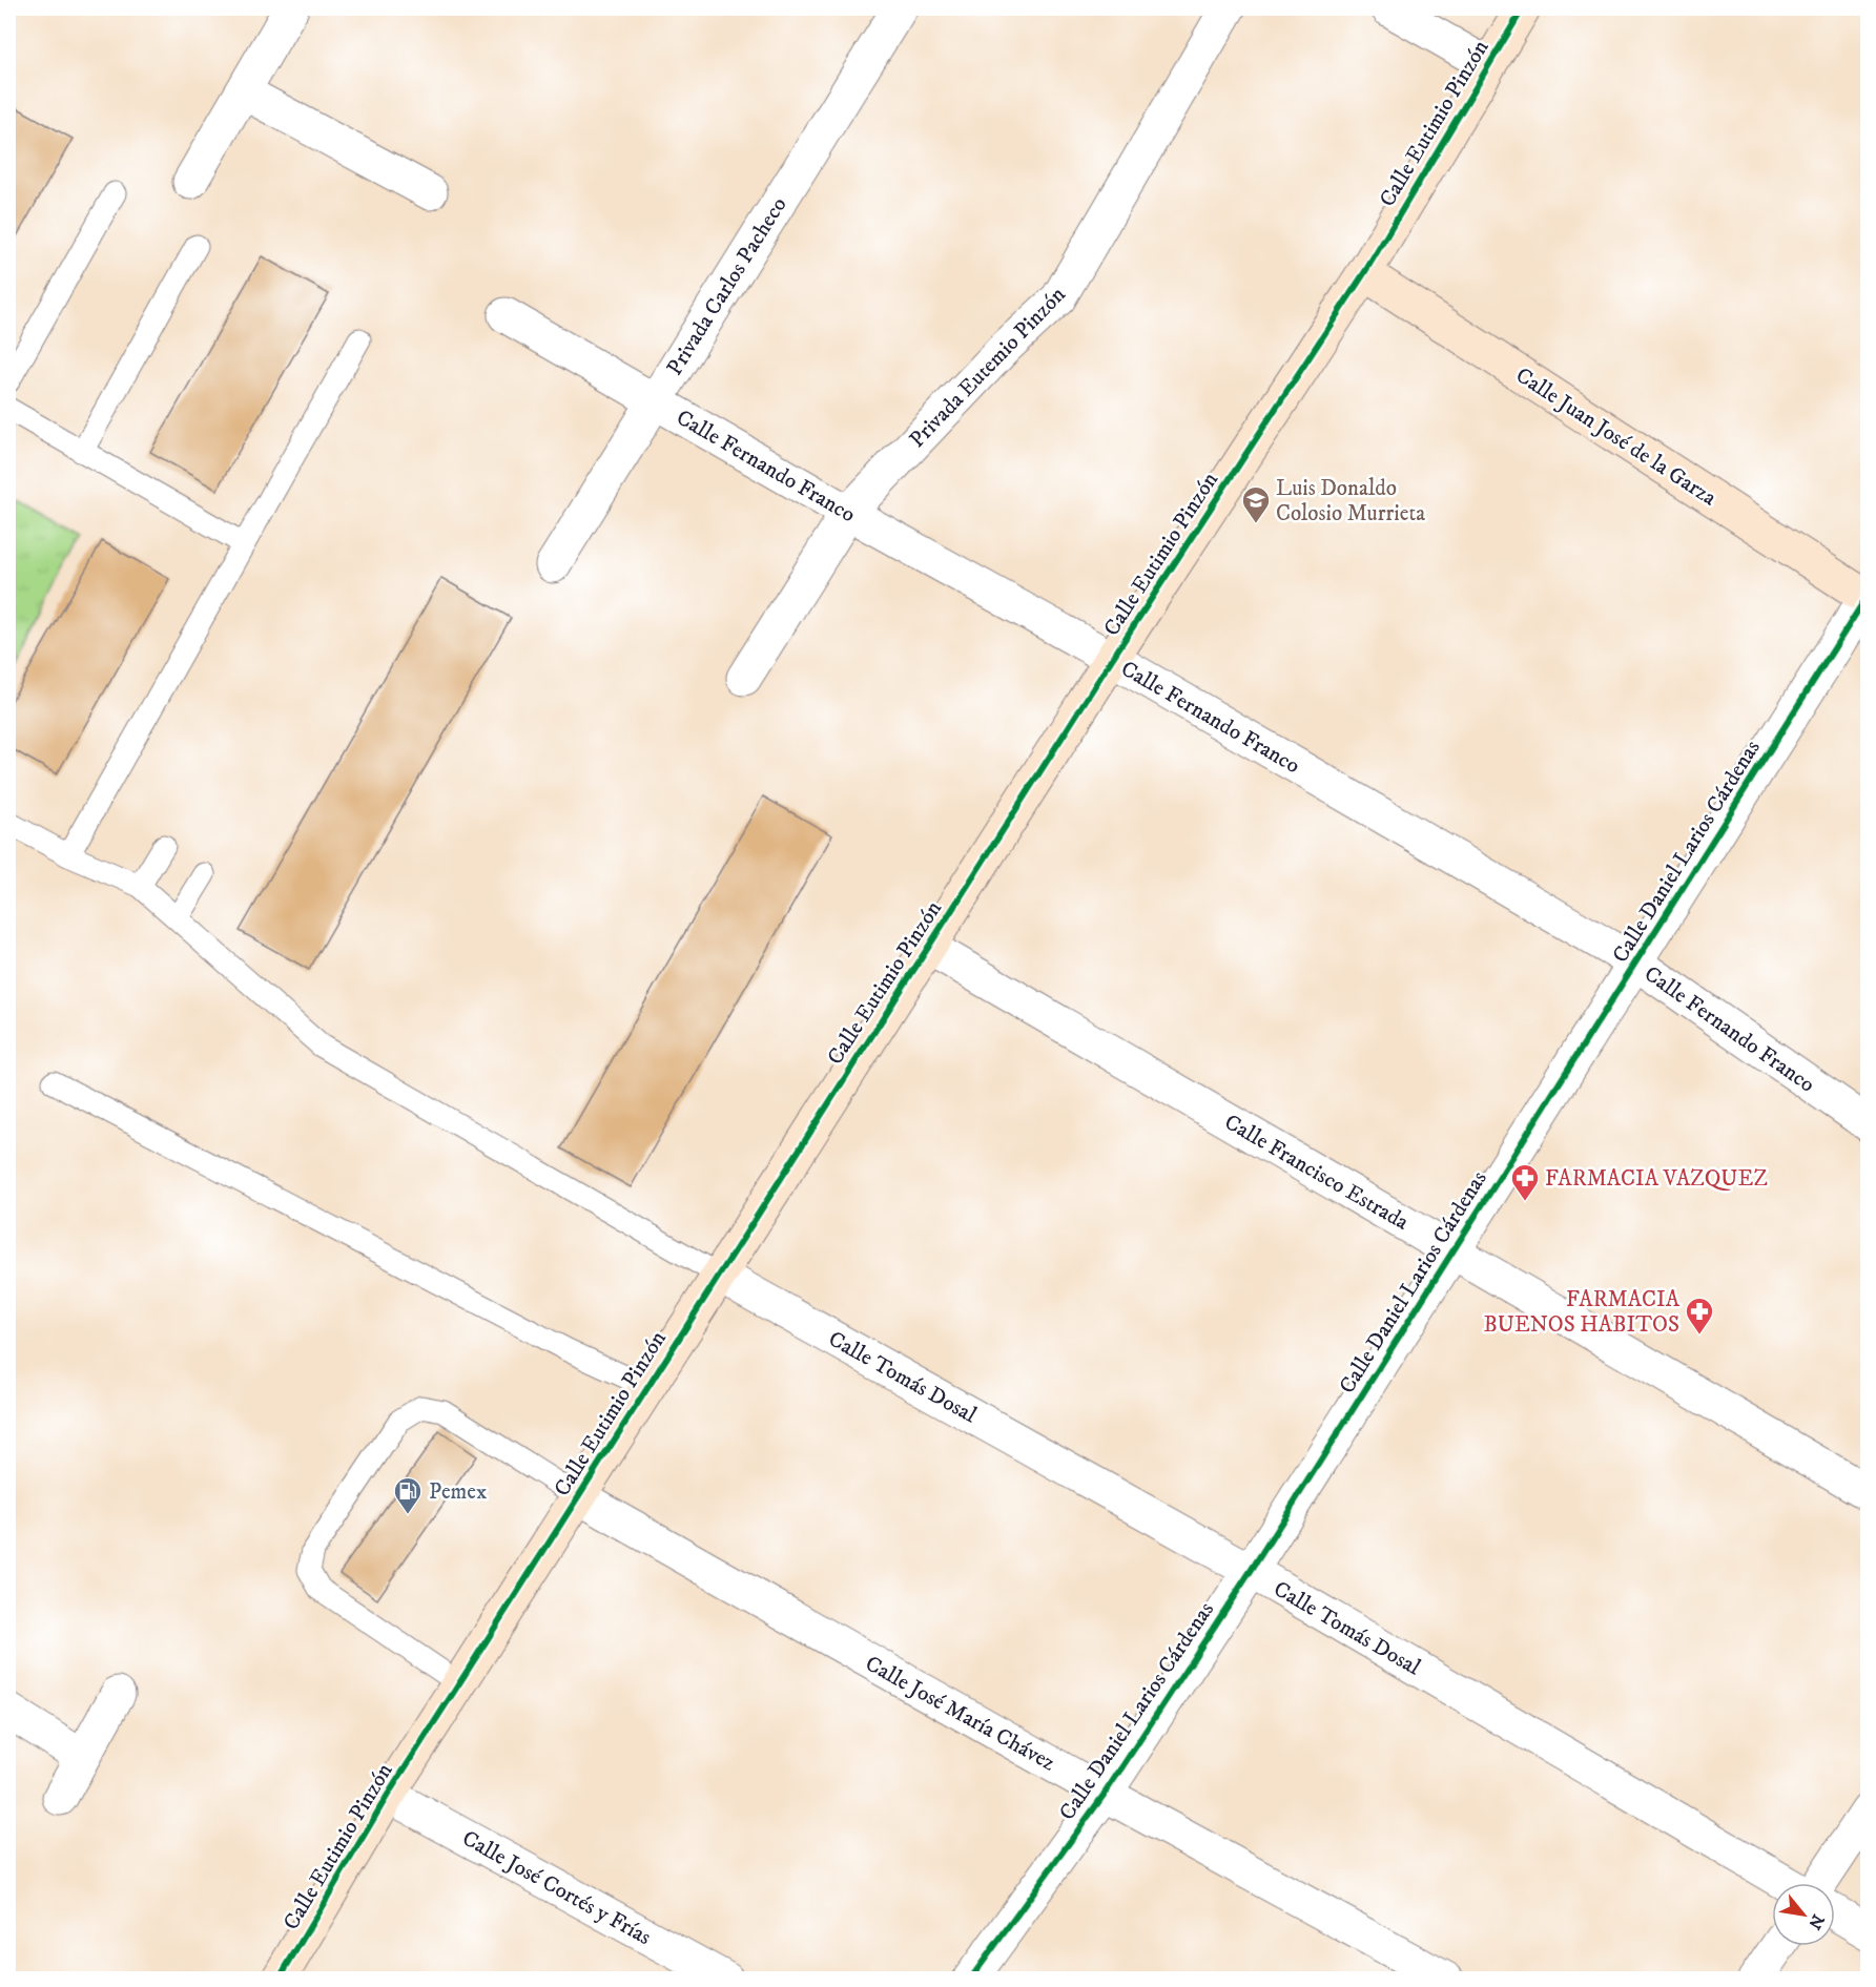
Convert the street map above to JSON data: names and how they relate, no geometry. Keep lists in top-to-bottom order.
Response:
{
  "streets": {
    "street": [
      "Calle Eutimio Pinzón",
      "Privada Carlos Pacheco",
      "Privada Eutemio Pinzón",
      "Calle Juan José de la Garza",
      "Calle Fernando Franco",
      "Calle Daniel Larios Cárdenas",
      "Calle Francisco Estrada",
      "Calle Tomás Dosal",
      "Calle José María Chávez",
      "Calle José Cortés y Frías"
    ]
  },
  "crossings": [
    ["Calle Eutimio Pinzón", "Calle Juan José de la Garza"],
    ["Calle Eutimio Pinzón", "Calle Fernando Franco"],
    ["Calle Eutimio Pinzón", "Calle Francisco Estrada"],
    ["Calle Eutimio Pinzón", "Calle Tomás Dosal"],
    ["Calle Eutimio Pinzón", "Calle José María Chávez"],
    ["Calle Eutimio Pinzón", "Calle José Cortés y Frías"],
    ["Privada Carlos Pacheco", "Calle Fernando Franco"],
    ["Privada Eutemio Pinzón", "Calle Fernando Franco"],
    ["Calle Juan José de la Garza", "Calle Daniel Larios Cárdenas"],
    ["Calle Fernando Franco", "Calle Daniel Larios Cárdenas"],
    ["Calle Daniel Larios Cárdenas", "Calle Francisco Estrada"],
    ["Calle Daniel Larios Cárdenas", "Calle Tomás Dosal"],
    ["Calle Daniel Larios Cárdenas", "Calle José María Chávez"]
  ],
  "places": {
    "school or university": ["Luis Donaldo Colosio Murrieta"],
    "pharmacy": ["FARMACIA VAZQUEZ", "FARMACIA BUENOS HABITOS"],
    "fuel station": ["Pemex"]
  },
  "north": "bottom right"
}
